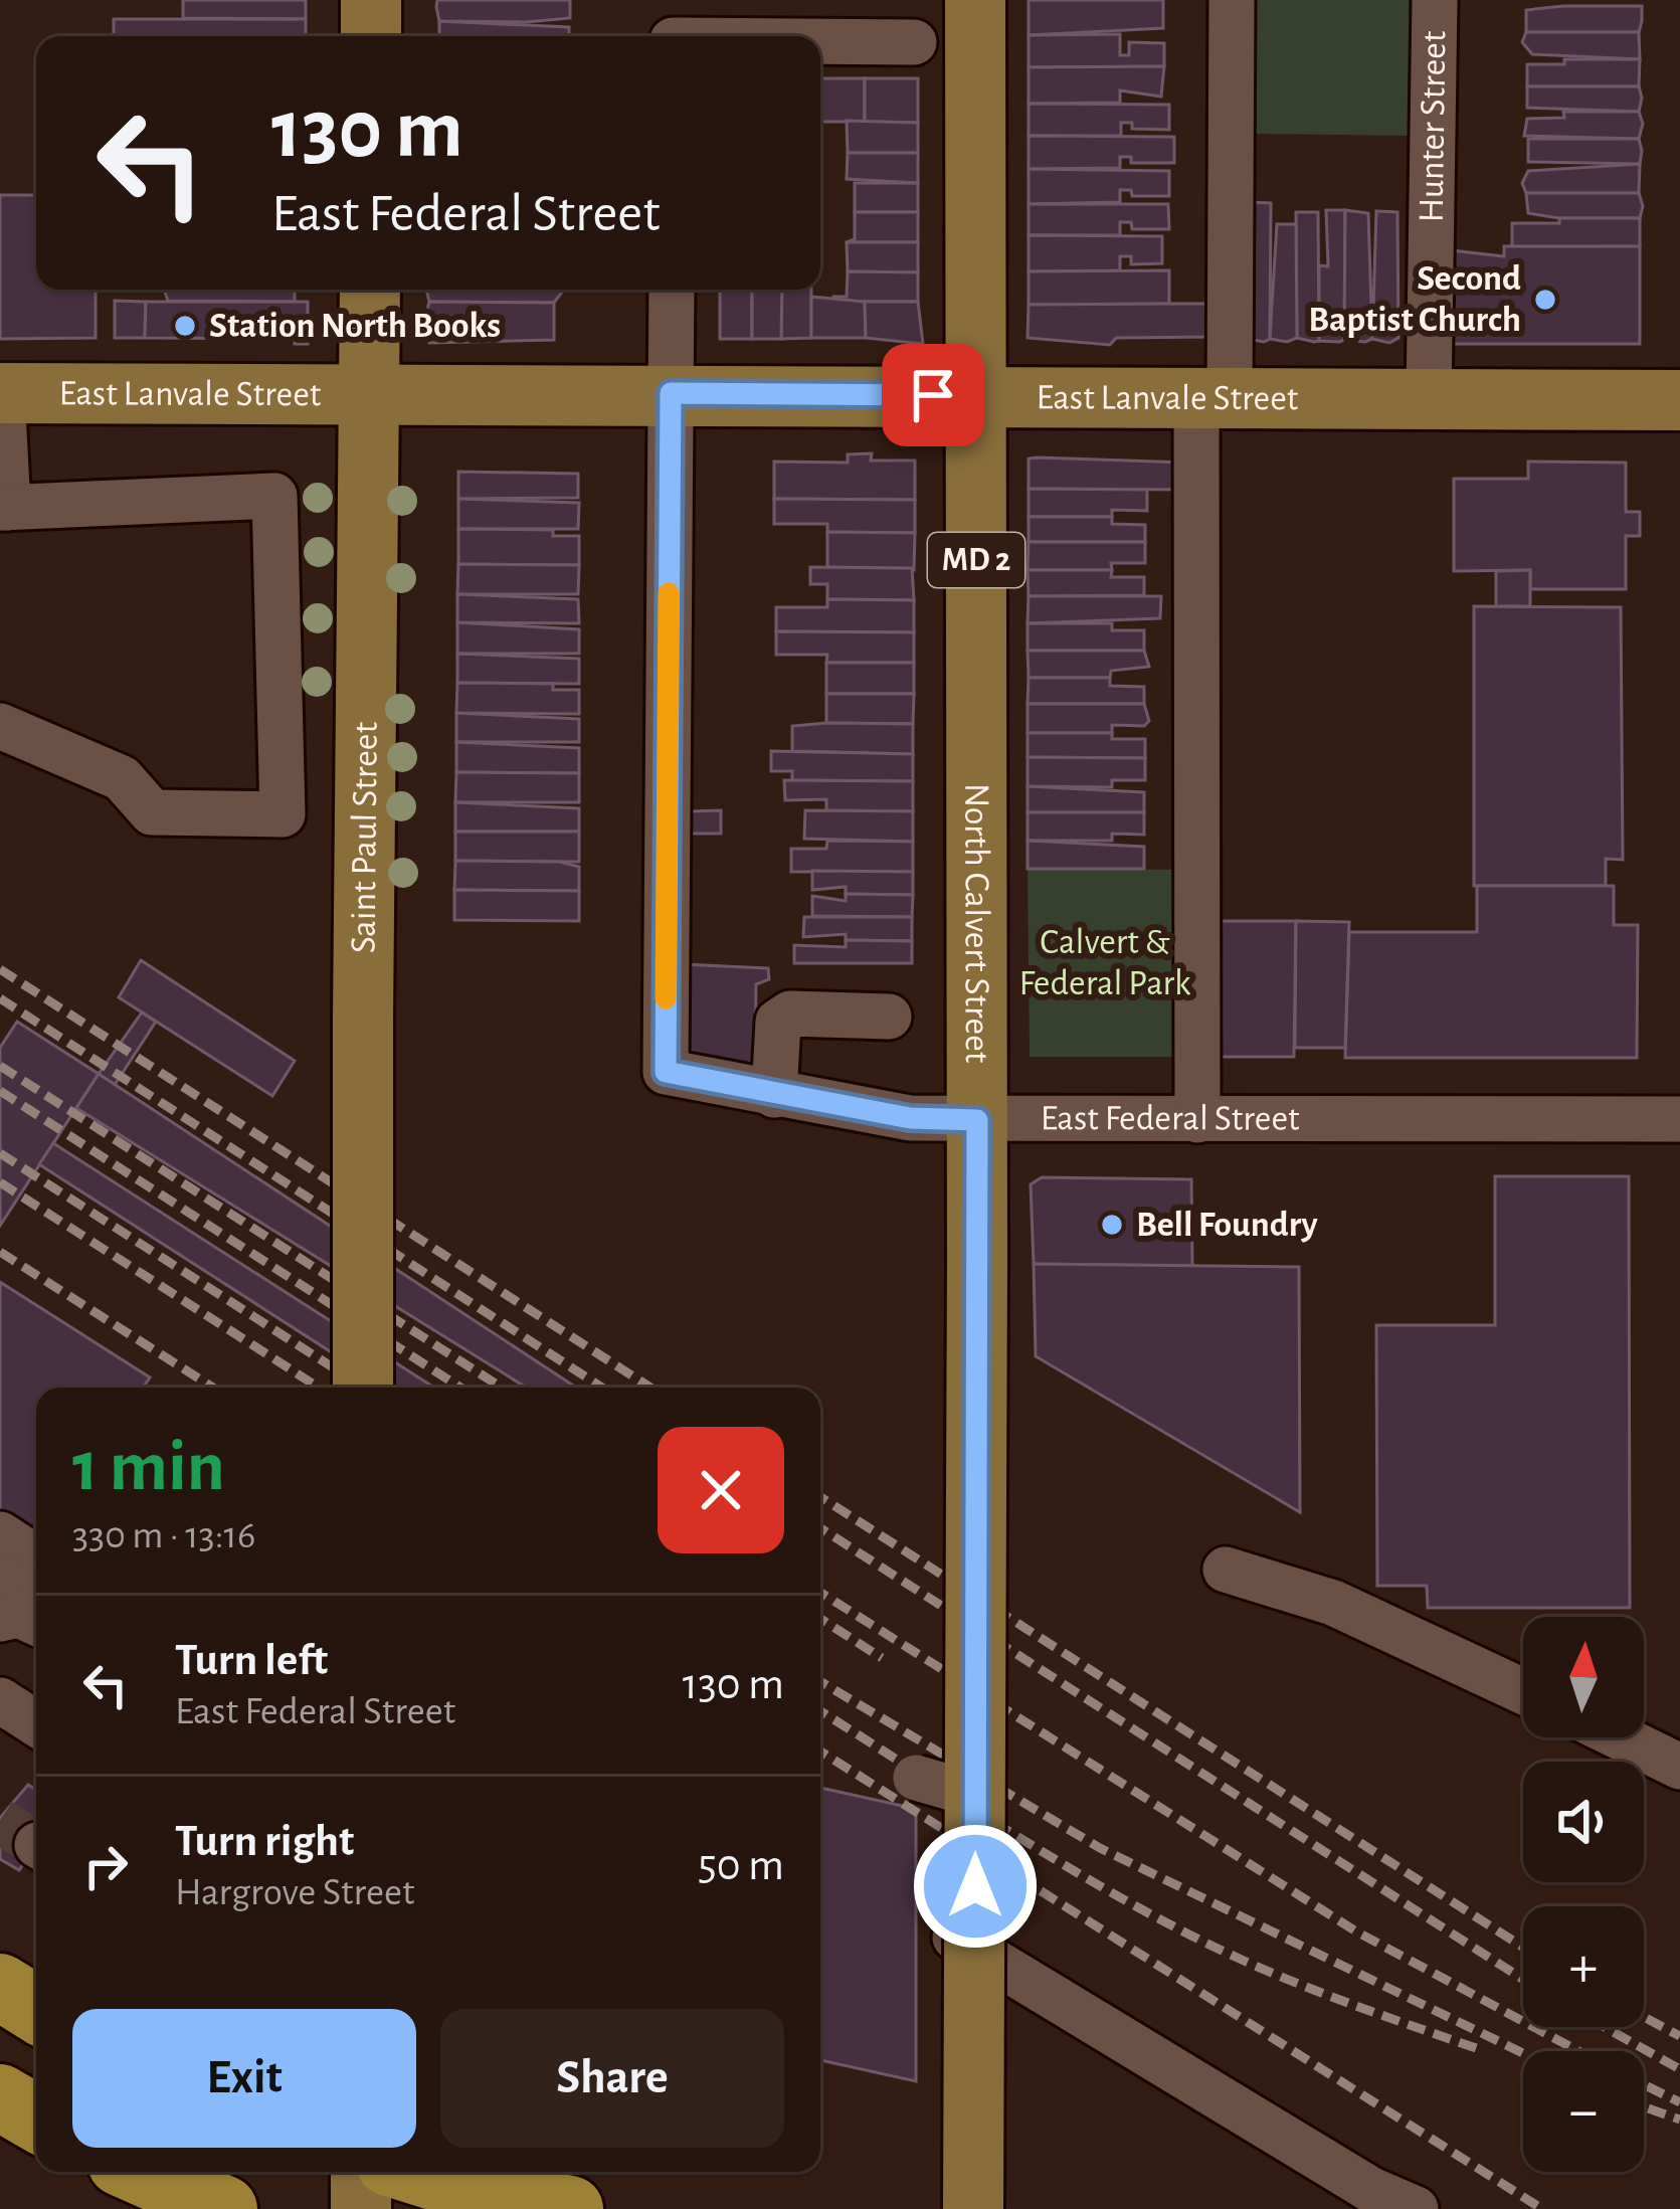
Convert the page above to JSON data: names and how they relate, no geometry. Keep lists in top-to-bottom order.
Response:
{
  "streets": {
    "main road": [
      "East Lanvale Street",
      "MD 2",
      "Saint Paul Street",
      "North Calvert Street"
    ],
    "street": ["Hunter Street", "East Federal Street"]
  },
  "crossings": [
    ["Hunter Street", "East Lanvale Street"],
    ["East Lanvale Street", "Saint Paul Street"],
    ["East Lanvale Street", "North Calvert Street"],
    ["East Lanvale Street", "East Federal Street"],
    ["North Calvert Street", "East Federal Street"]
  ],
  "parks": ["Calvert & Federal Park"],
  "places": ["Second Baptist Church", "Station North Books", "Bell Foundry"],
  "north": "top",
  "page": {
    "turn": ["130 m", "East Federal Street"],
    "heading": ["1 min", "330 m · 13:16"],
    "list": [
      {
        "name": "Turn left",
        "note": "East Federal Street",
        "value": "130 m"
      },
      {
        "name": "Turn right",
        "note": "Hargrove Street",
        "value": "50 m"
      }
    ],
    "map_buttons": ["+", "−"],
    "buttons": ["Exit", "Share"]
  }
}
